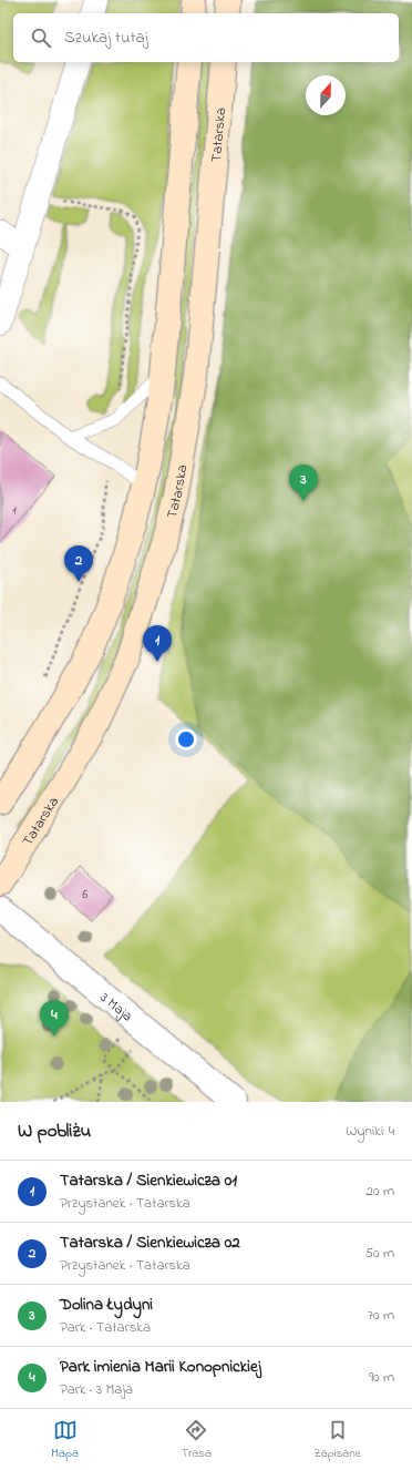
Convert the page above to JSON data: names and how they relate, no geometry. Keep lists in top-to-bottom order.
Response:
{
  "streets": {
    "main road": ["Tatarska"],
    "street": ["3 Maja"]
  },
  "house_numbers": ["1", "6"],
  "north": "top",
  "page": {
    "search": "Szukaj tutaj",
    "pins": [
      "3",
      "2",
      "1",
      "4"
    ],
    "heading": ["W pobliżu", "Wyniki: 4"],
    "list": [
      {
        "mark": "1",
        "name": "Tatarska / Sienkiewicza 01",
        "note": "Przystanek · Tatarska",
        "value": "20 m"
      },
      {
        "mark": "2",
        "name": "Tatarska / Sienkiewicza 02",
        "note": "Przystanek · Tatarska",
        "value": "50 m"
      },
      {
        "mark": "3",
        "name": "Dolina Łydyni",
        "note": "Park · Tatarska",
        "value": "70 m"
      },
      {
        "mark": "4",
        "name": "Park imienia Marii Konopnickiej",
        "note": "Park · 3 Maja",
        "value": "90 m"
      }
    ],
    "nav": ["Mapa", "Trasa", "Zapisane"]
  }
}
